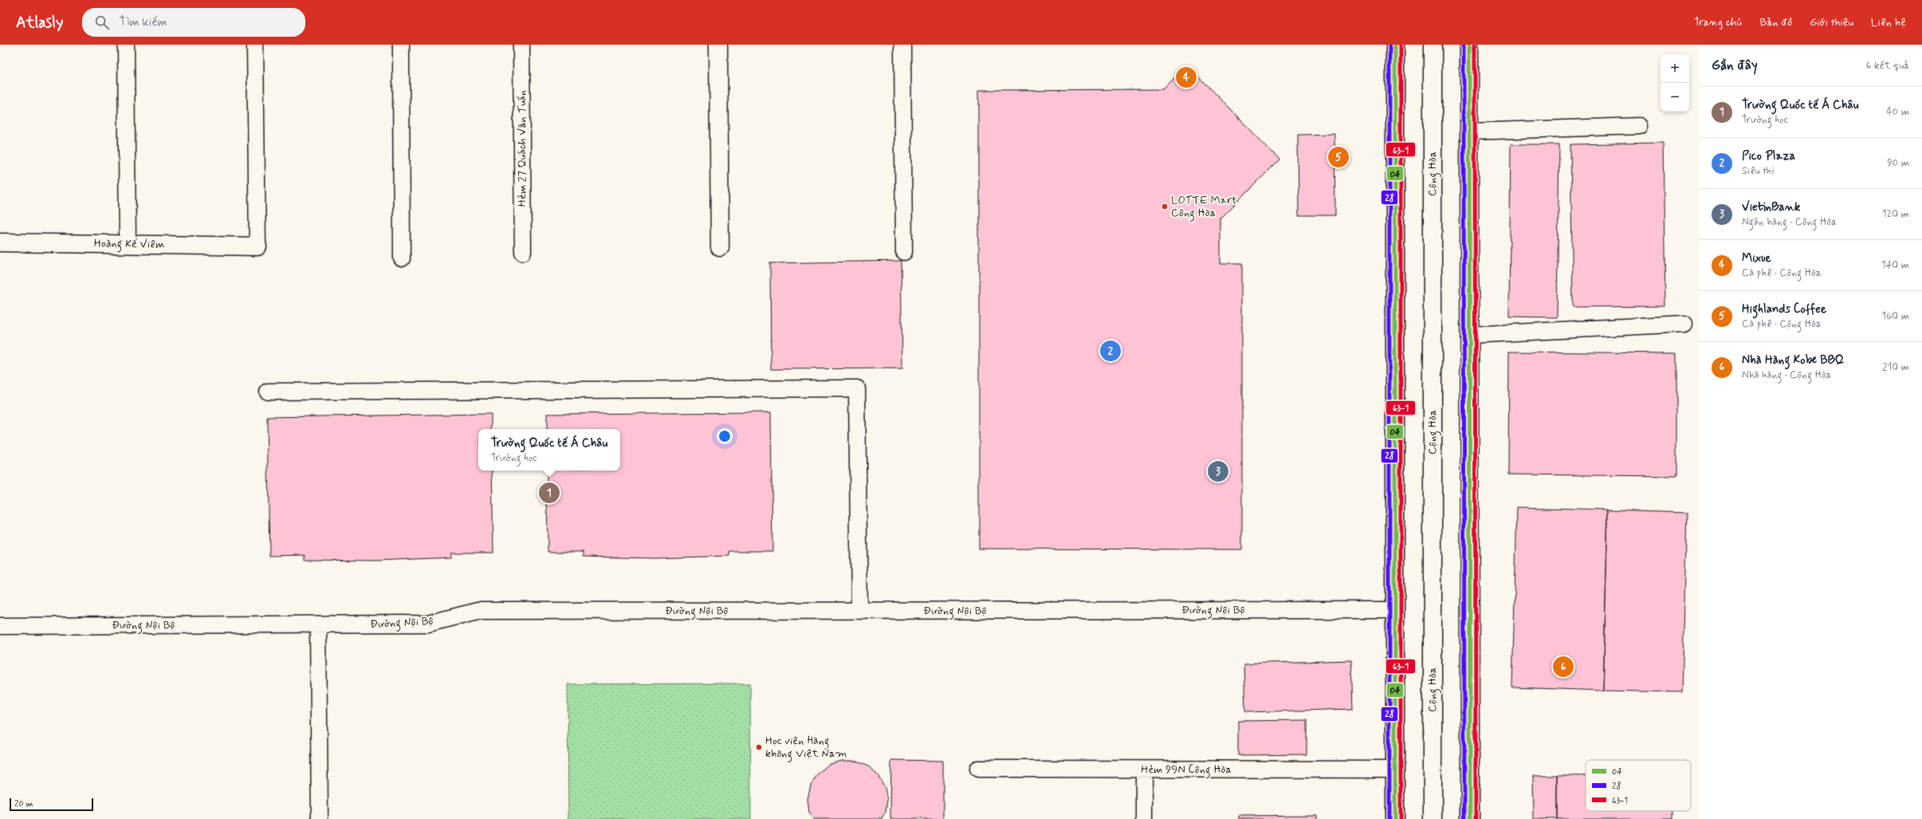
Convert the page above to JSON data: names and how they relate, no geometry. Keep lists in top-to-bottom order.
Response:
{
  "streets": {
    "main road": ["Cộng Hòa", "Hoàng Kế Viêm"],
    "lane": ["Hẻm 27 Quách Văn Tuấn", "Đường Nội Bộ", "Hẻm 99N Cộng Hòa"]
  },
  "places": ["LOTTE Mart Cộng Hòa", "Học viện Hàng không Việt Nam"],
  "lines": ["transit line 04", "transit line 28", "transit line 63-1"],
  "legend": ["04", "28", "63-1"],
  "scale_bar": "20 m",
  "page": {
    "header": "Atlasly",
    "search": "Tìm kiếm",
    "nav": [
      "Trang chủ",
      "Bản đồ",
      "Giới thiệu",
      "Liên hệ"
    ],
    "heading": ["Gần đây", "6 kết quả"],
    "map_buttons": ["+", "−"],
    "pins": [
      "4",
      "5",
      "2",
      "3",
      "1",
      "6"
    ],
    "list": [
      {
        "mark": "1",
        "name": "Trường Quốc tế Á Châu",
        "note": "Trường học",
        "value": "40 m"
      },
      {
        "mark": "2",
        "name": "Pico Plaza",
        "note": "Siêu thị",
        "value": "90 m"
      },
      {
        "mark": "3",
        "name": "VietinBank",
        "note": "Ngân hàng · Cộng Hòa",
        "value": "120 m"
      },
      {
        "mark": "4",
        "name": "Mixue",
        "note": "Cà phê · Cộng Hòa",
        "value": "140 m"
      },
      {
        "mark": "5",
        "name": "Highlands Coffee",
        "note": "Cà phê · Cộng Hòa",
        "value": "160 m"
      },
      {
        "mark": "6",
        "name": "Nhà Hàng Kobe BBQ",
        "note": "Nhà hàng · Cộng Hòa",
        "value": "210 m"
      }
    ],
    "popup": ["Trường Quốc tế Á Châu", "Trường học"],
    "scale": "20 m"
  }
}
